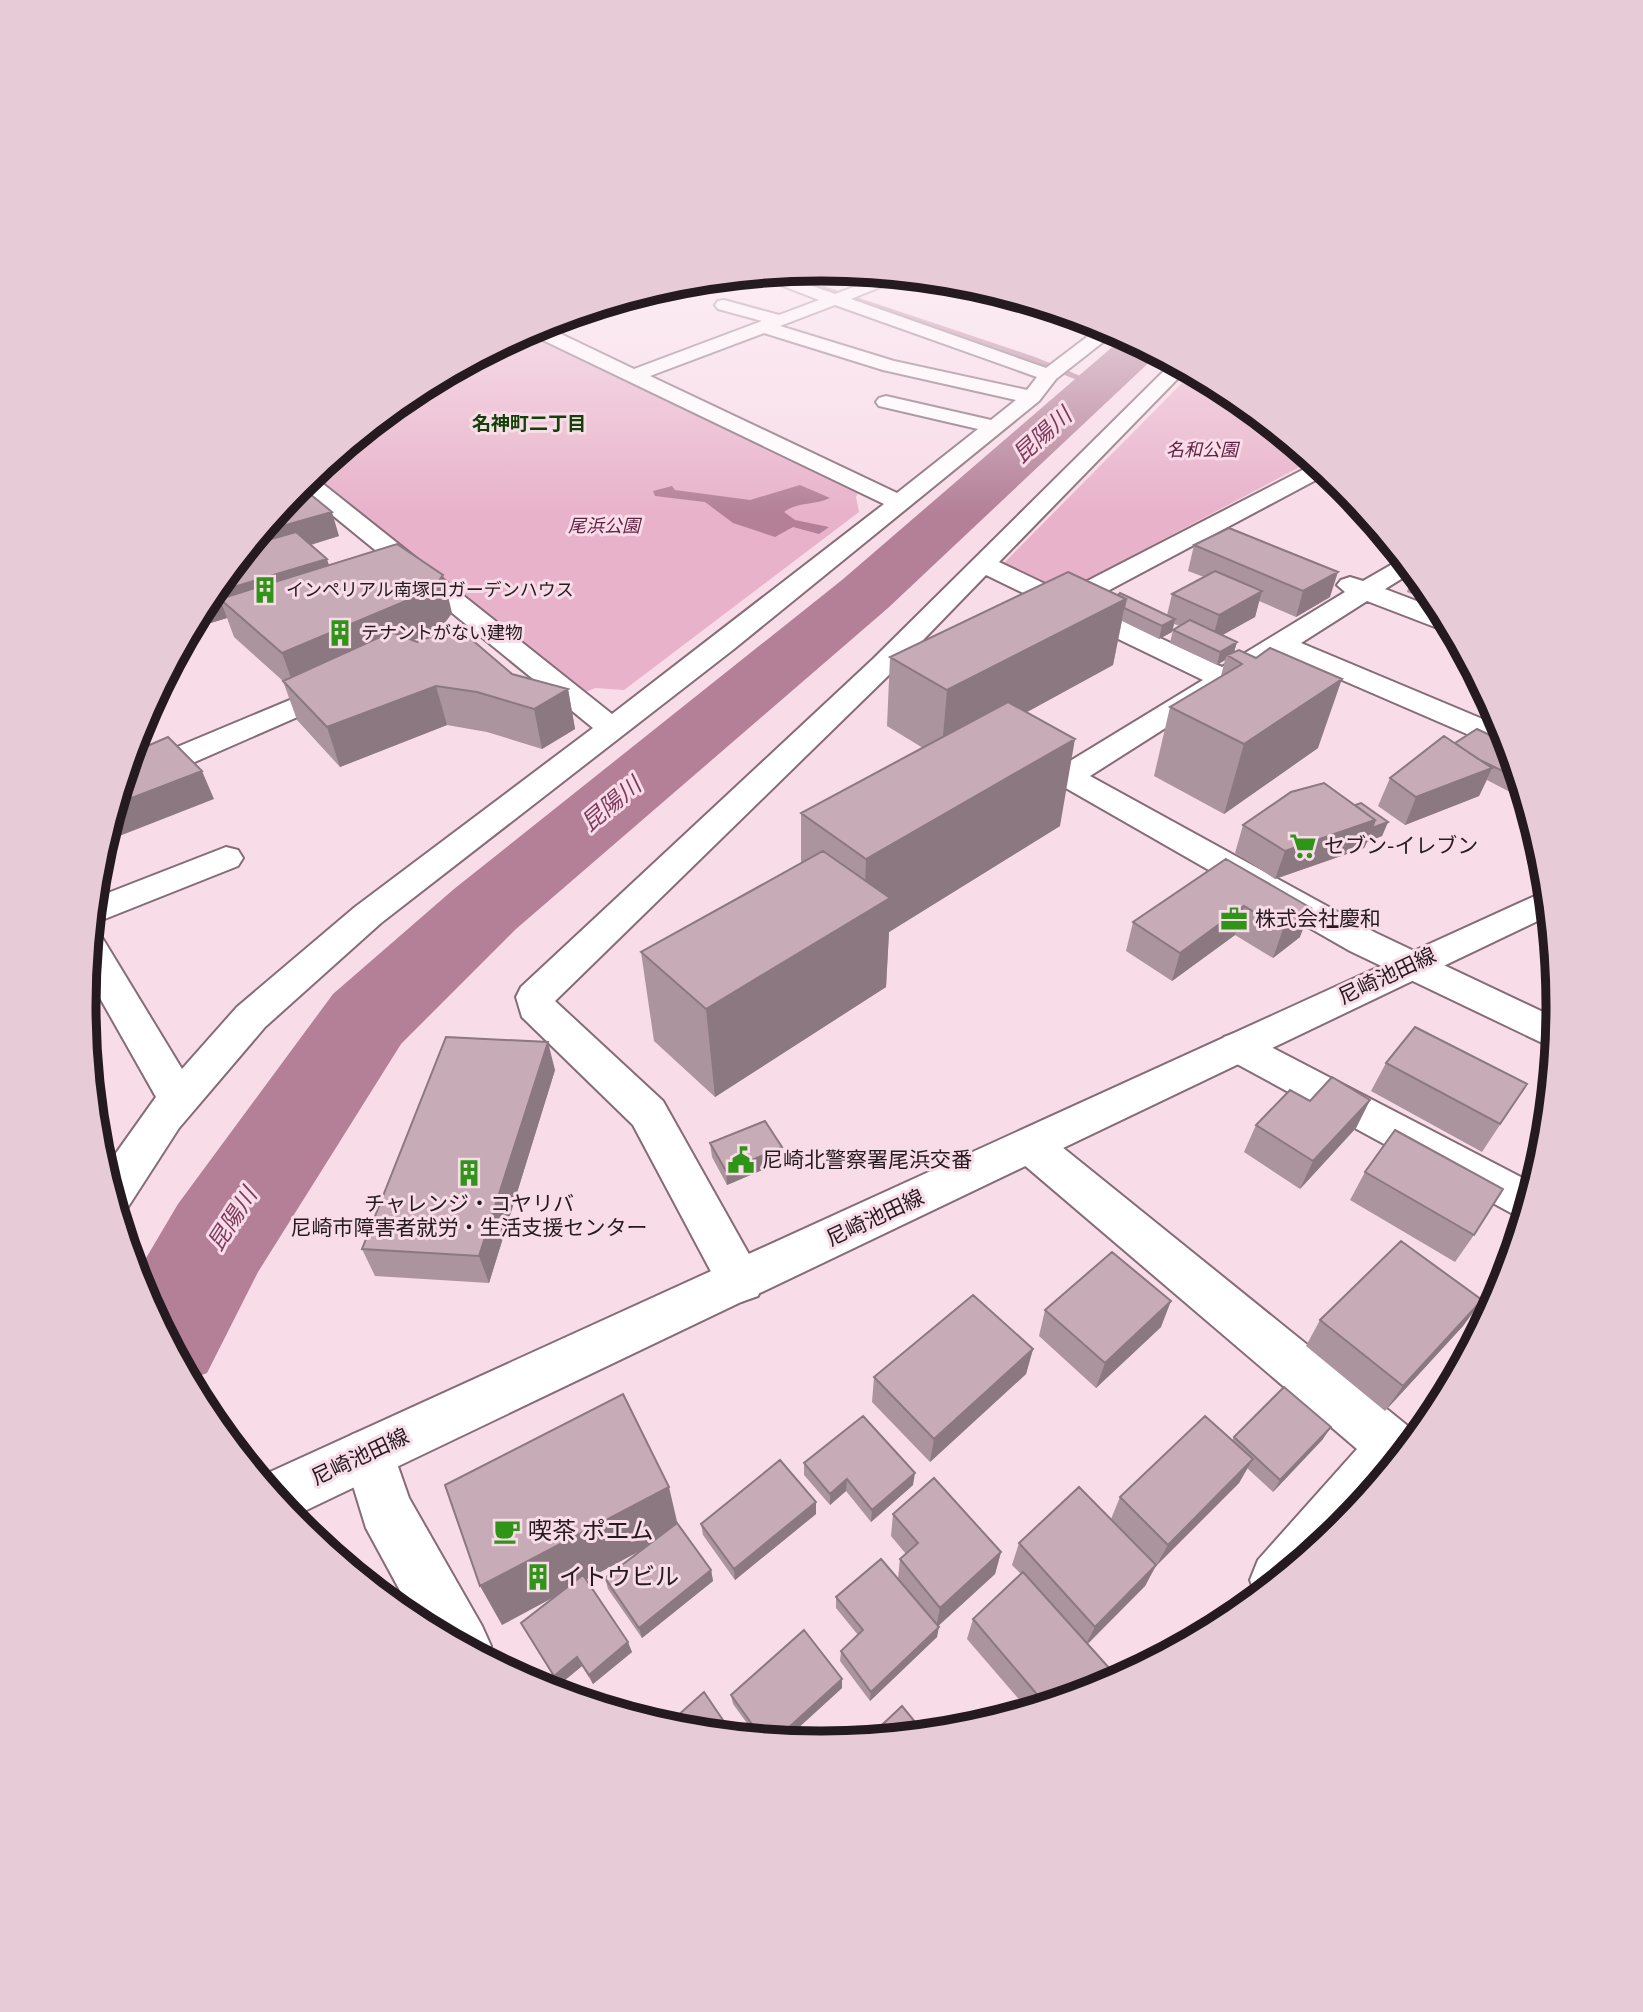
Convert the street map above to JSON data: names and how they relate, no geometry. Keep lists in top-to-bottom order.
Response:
{
  "streets": {
    "street": ["尼崎池田線"]
  },
  "districts": ["名神町二丁目"],
  "water": ["昆陽川"],
  "parks": ["名和公園", "尾浜公園"],
  "places": {
    "building": [
      "インペリアル南塚口ガーデンハウス",
      "テナントがない建物",
      "チャレンジ・コヤリバ 尼崎市障害者就労・生活支援センター",
      "イトウビル"
    ],
    "supermarket": ["セブン-イレブン"],
    "office": ["株式会社慶和"],
    "public building": ["尼崎北警察署尾浜交番"],
    "cafe": ["喫茶 ポエム"]
  }
}
